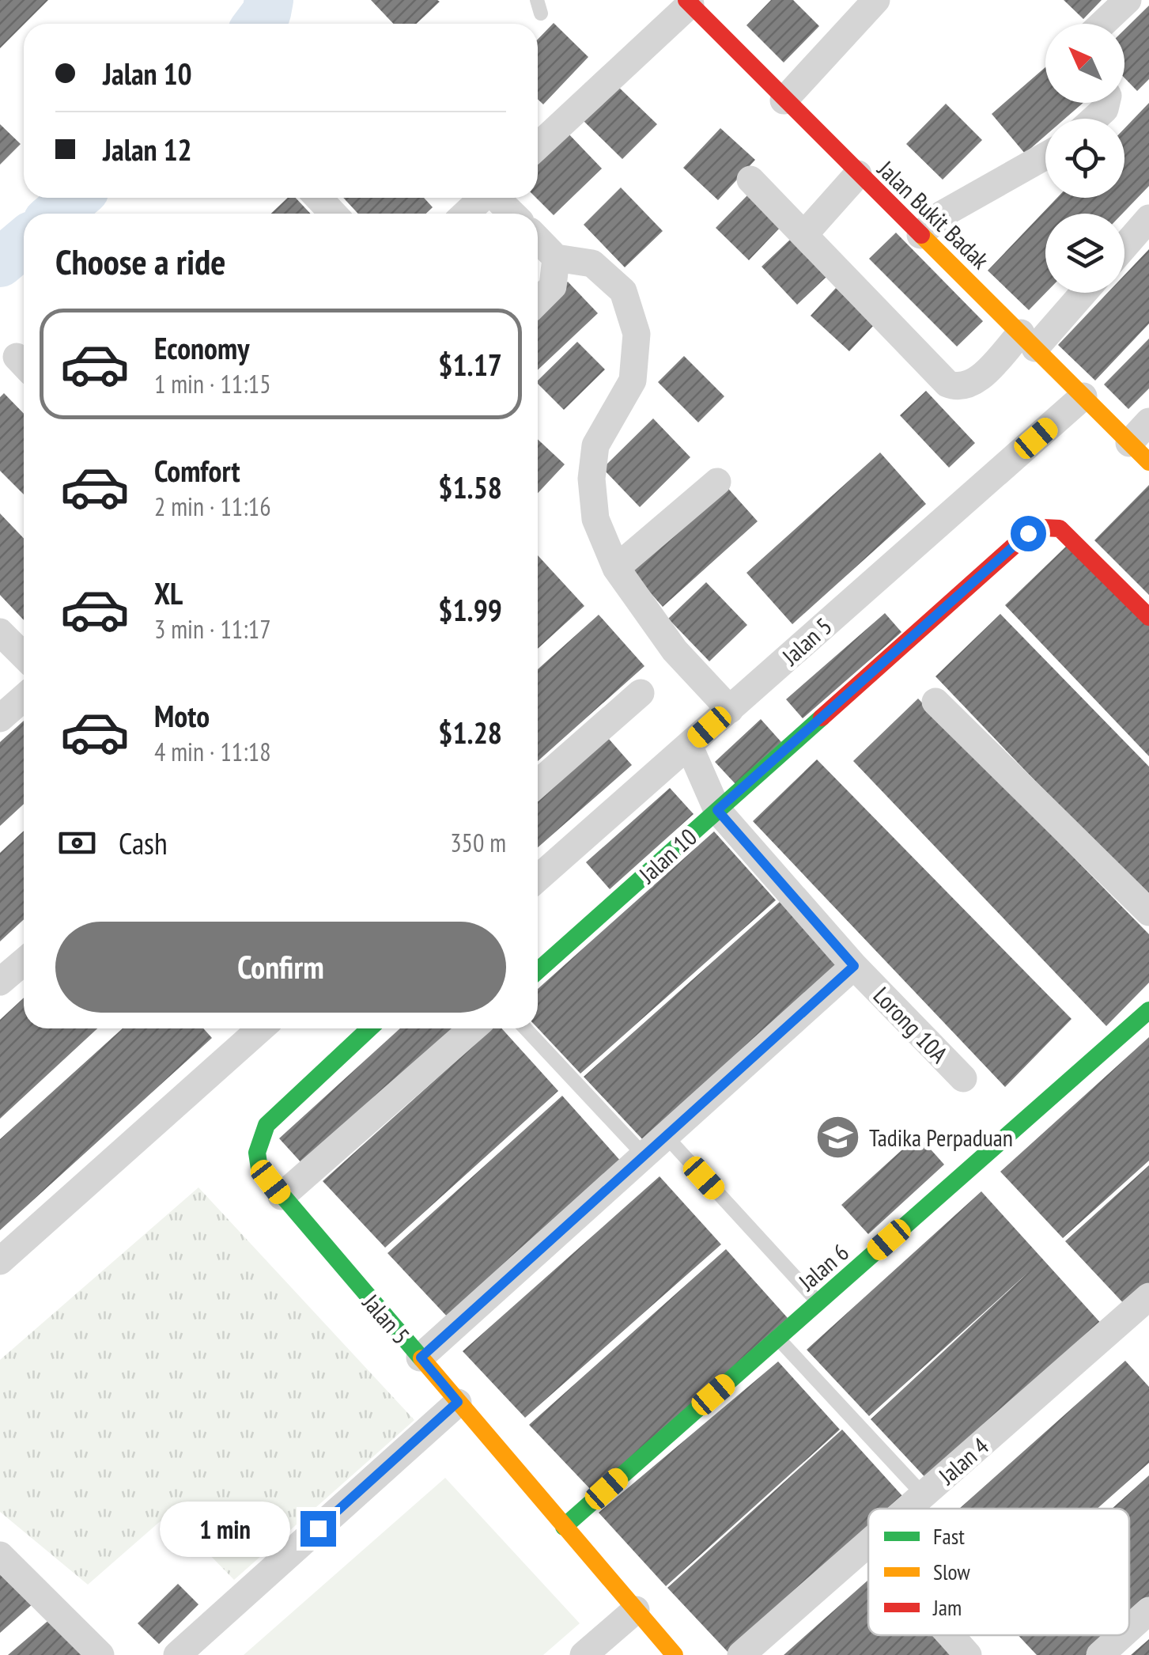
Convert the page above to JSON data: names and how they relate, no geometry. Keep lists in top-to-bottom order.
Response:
{
  "streets": {
    "street": [
      "Jalan Bukit Badak",
      "Jalan 5",
      "Jalan 10",
      "Lorong 10A",
      "Jalan 6",
      "Jalan 4"
    ]
  },
  "crossings": [
    ["Jalan Bukit Badak", "Jalan 5"],
    ["Jalan 5", "Lorong 10A"],
    ["Jalan 5", "Jalan 6"],
    ["Jalan 10", "Lorong 10A"]
  ],
  "places": {
    "school or university": ["Tadika Perpaduan"]
  },
  "legend": ["Fast", "Slow", "Jam"],
  "north": "top left",
  "page": {
    "banner": ["Jalan 10", "Jalan 12"],
    "heading": "Choose a ride",
    "list": [
      {
        "name": "Economy",
        "note": "1 min · 11:15",
        "value": "$1.17"
      },
      {
        "name": "Comfort",
        "note": "2 min · 11:16",
        "value": "$1.58"
      },
      {
        "name": "XL",
        "note": "3 min · 11:17",
        "value": "$1.99"
      },
      {
        "name": "Moto",
        "note": "4 min · 11:18",
        "value": "$1.28"
      }
    ],
    "pay": ["Cash", "350 m"],
    "buttons": "Confirm",
    "bubble": "1 min"
  }
}
